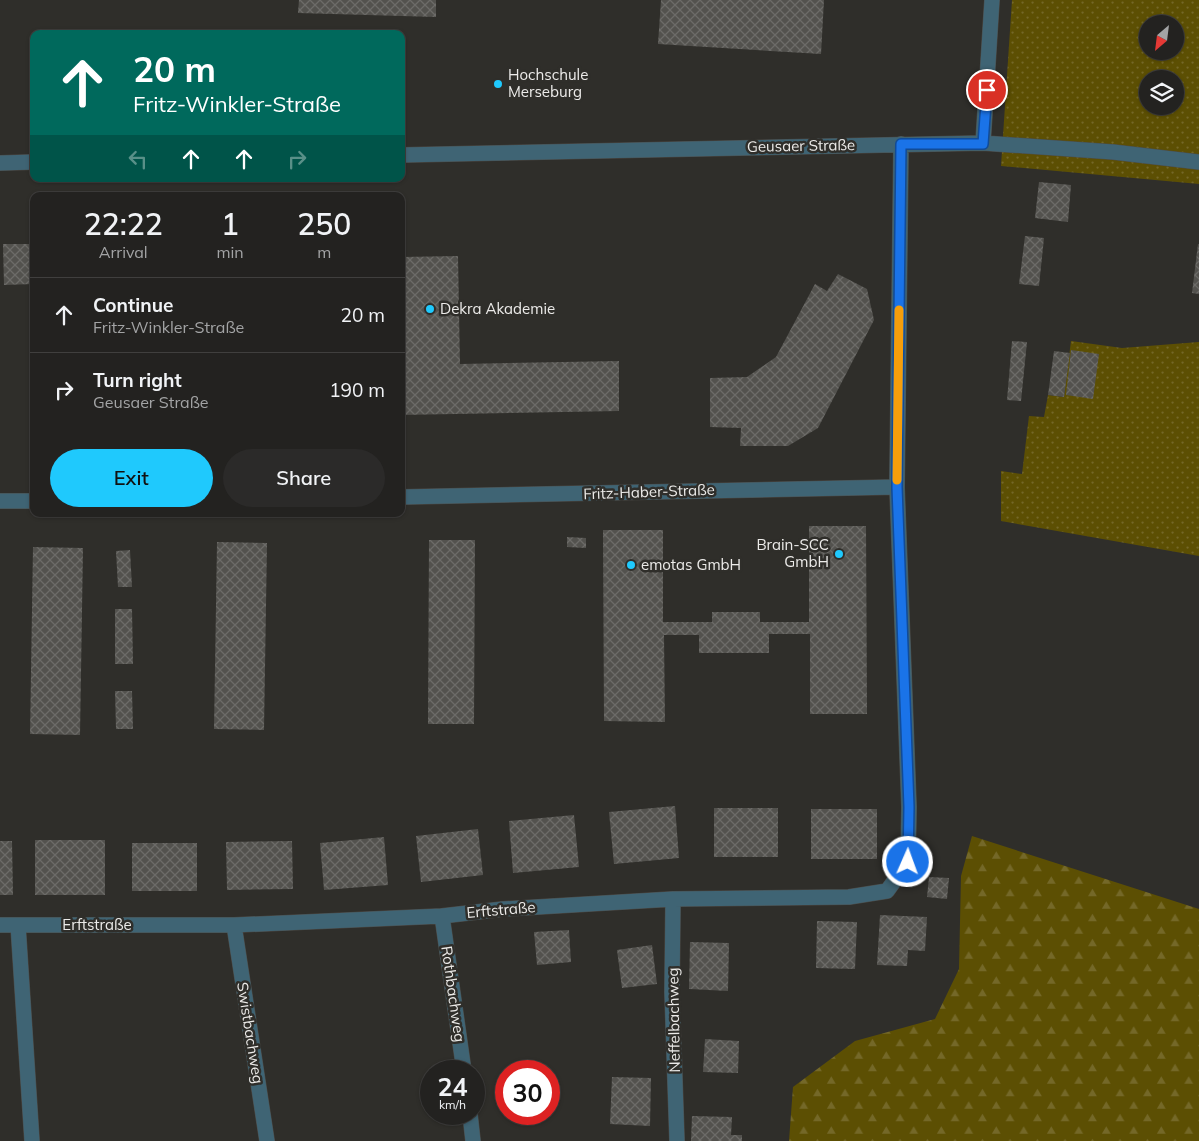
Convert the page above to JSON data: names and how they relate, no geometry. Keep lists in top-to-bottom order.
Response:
{
  "streets": {
    "street": [
      "Geusaer Straße",
      "Fritz-Haber-Straße",
      "Erftstraße",
      "Rothbachweg",
      "Neffelbachweg",
      "Swistbachweg"
    ]
  },
  "crossings": [
    ["Geusaer Straße", "Erftstraße"],
    ["Fritz-Haber-Straße", "Erftstraße"],
    ["Erftstraße", "Rothbachweg"],
    ["Erftstraße", "Neffelbachweg"],
    ["Erftstraße", "Swistbachweg"]
  ],
  "places": [
    "Hochschule Merseburg",
    "Dekra Akademie",
    "Brain-SCC GmbH",
    "emotas GmbH"
  ],
  "north": "bottom left",
  "page": {
    "turn": ["20 m", "Fritz-Winkler-Straße"],
    "eta": [
      "22:22",
      "Arrival",
      "1",
      "min",
      "250",
      "m"
    ],
    "list": [
      {
        "name": "Continue",
        "note": "Fritz-Winkler-Straße",
        "value": "20 m"
      },
      {
        "name": "Turn right",
        "note": "Geusaer Straße",
        "value": "190 m"
      }
    ],
    "buttons": ["Exit", "Share"],
    "speed": "24 km/h",
    "limit": "30"
  }
}
